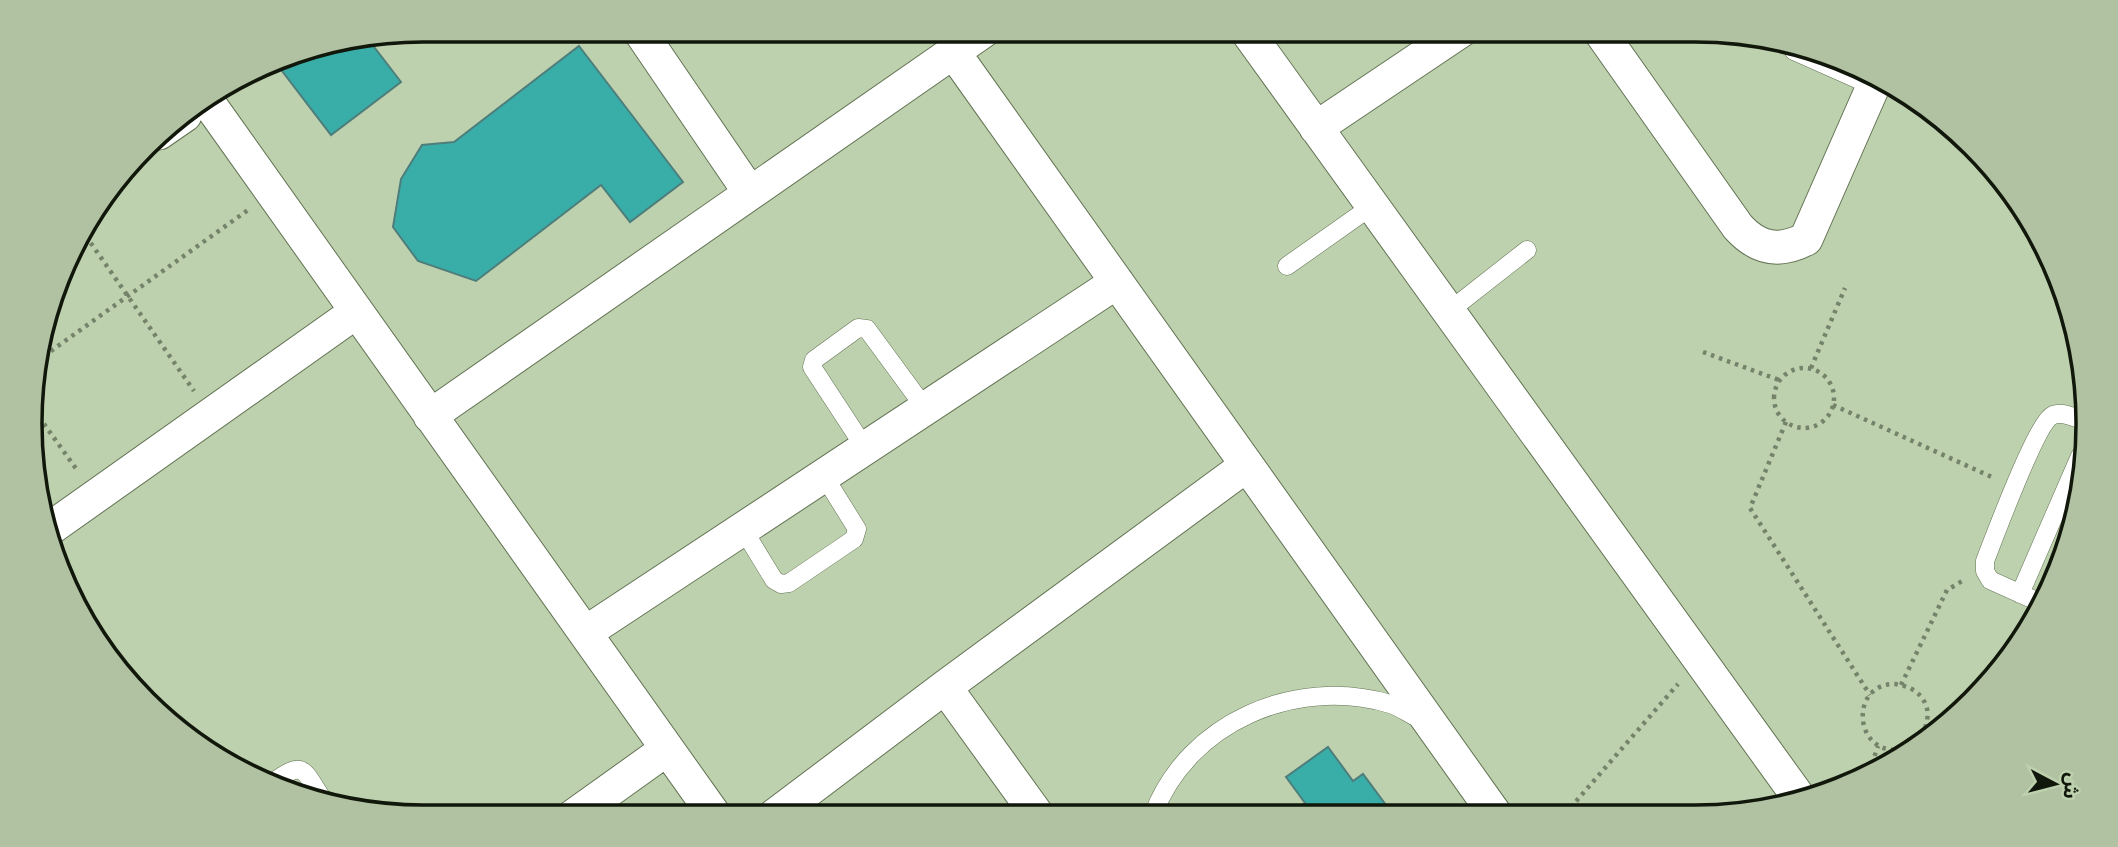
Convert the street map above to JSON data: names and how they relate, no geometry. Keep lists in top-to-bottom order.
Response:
{
  "north": "right"
}
